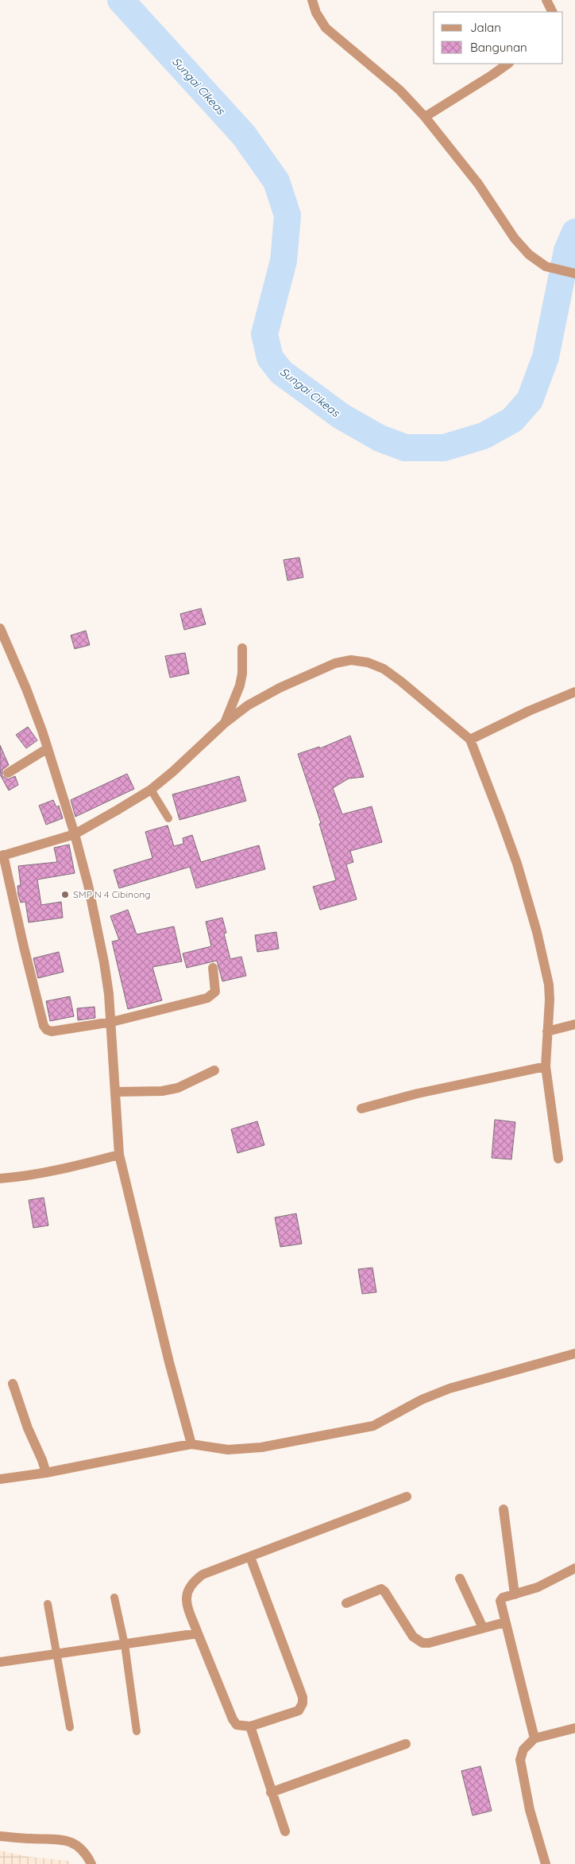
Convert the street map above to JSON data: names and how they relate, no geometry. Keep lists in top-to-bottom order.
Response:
{
  "water": ["Sungai Cikeas"],
  "places": ["SMP N 4 Cibinong"],
  "legend": ["Jalan", "Bangunan"]
}
